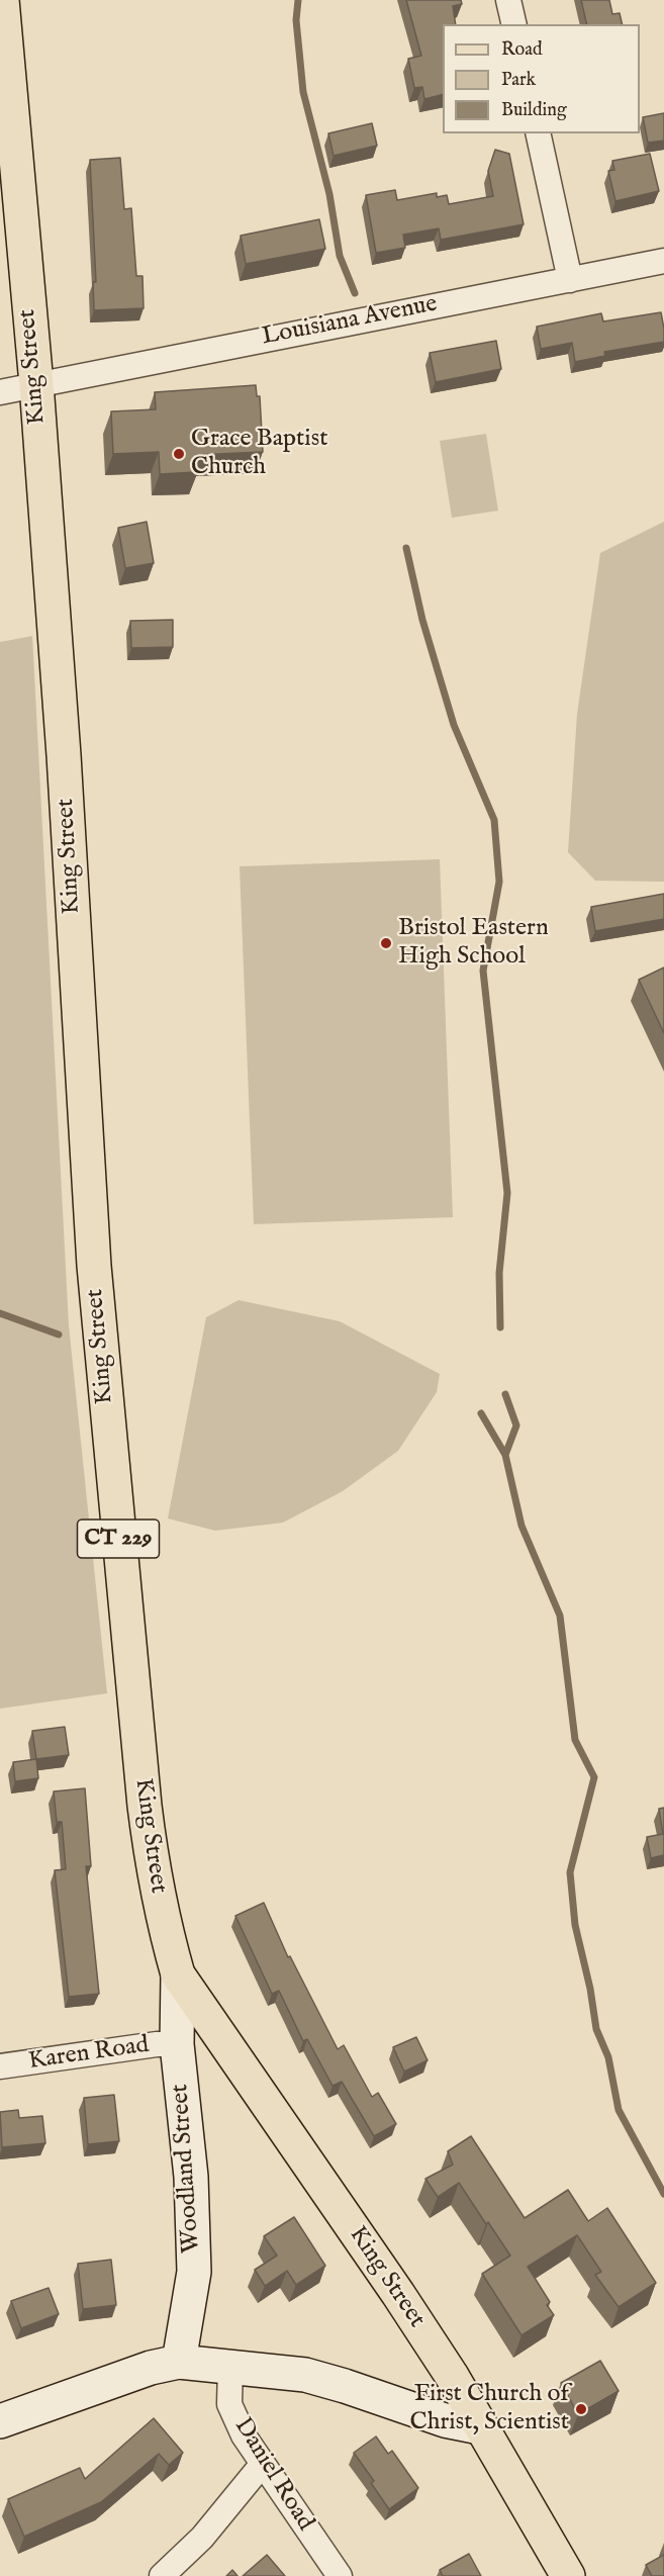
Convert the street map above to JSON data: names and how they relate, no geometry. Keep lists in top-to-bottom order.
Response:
{
  "streets": {
    "main road": ["King Street", "CT 229"],
    "street": [
      "Louisiana Avenue",
      "Karen Road",
      "Woodland Street",
      "Daniel Road"
    ]
  },
  "crossings": [
    ["Louisiana Avenue", "King Street"],
    ["King Street", "Woodland Street"],
    ["Karen Road", "Woodland Street"]
  ],
  "places": ["Grace Baptist Church", "Bristol Eastern High School", "First Church of Christ, Scientist"],
  "legend": ["Road", "Park", "Building"]
}
